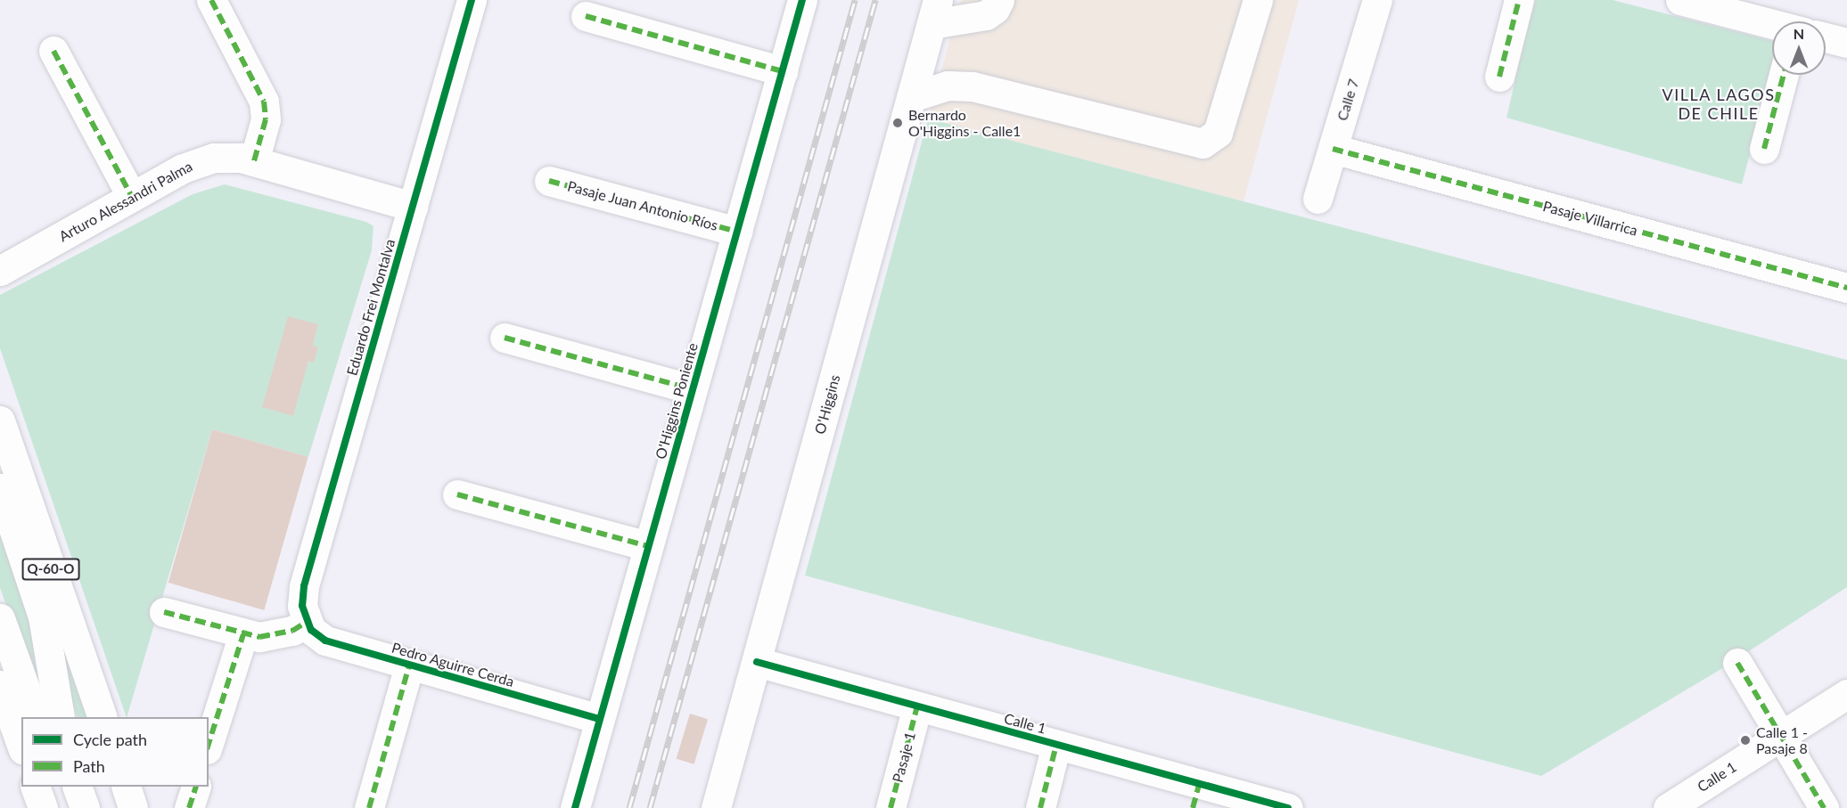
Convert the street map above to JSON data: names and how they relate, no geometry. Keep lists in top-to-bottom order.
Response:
{
  "streets": {
    "street": [
      "Calle 7",
      "Arturo Alessandri Palma",
      "Pasaje Juan Antonio Ríos",
      "Pasaje Villarrica",
      "Eduardo Frei Montalva",
      "O'Higgins Poniente",
      "O'Higgins",
      "Q-60-O",
      "Pedro Aguirre Cerda",
      "Calle 1",
      "Pasaje 1"
    ]
  },
  "crossings": [
    ["Calle 7", "Pasaje Villarrica"],
    ["Arturo Alessandri Palma", "Eduardo Frei Montalva"],
    ["Pasaje Juan Antonio Ríos", "O'Higgins Poniente"],
    ["Eduardo Frei Montalva", "Pedro Aguirre Cerda"],
    ["O'Higgins Poniente", "Pedro Aguirre Cerda"],
    ["O'Higgins", "Calle 1"],
    ["Calle 1", "Pasaje 1"]
  ],
  "districts": ["VILLA LAGOS DE CHILE"],
  "places": ["Bernardo O'Higgins - Calle1", "Calle 1 - Pasaje 8"],
  "legend": ["Cycle path", "Path"],
  "north": "top"
}
